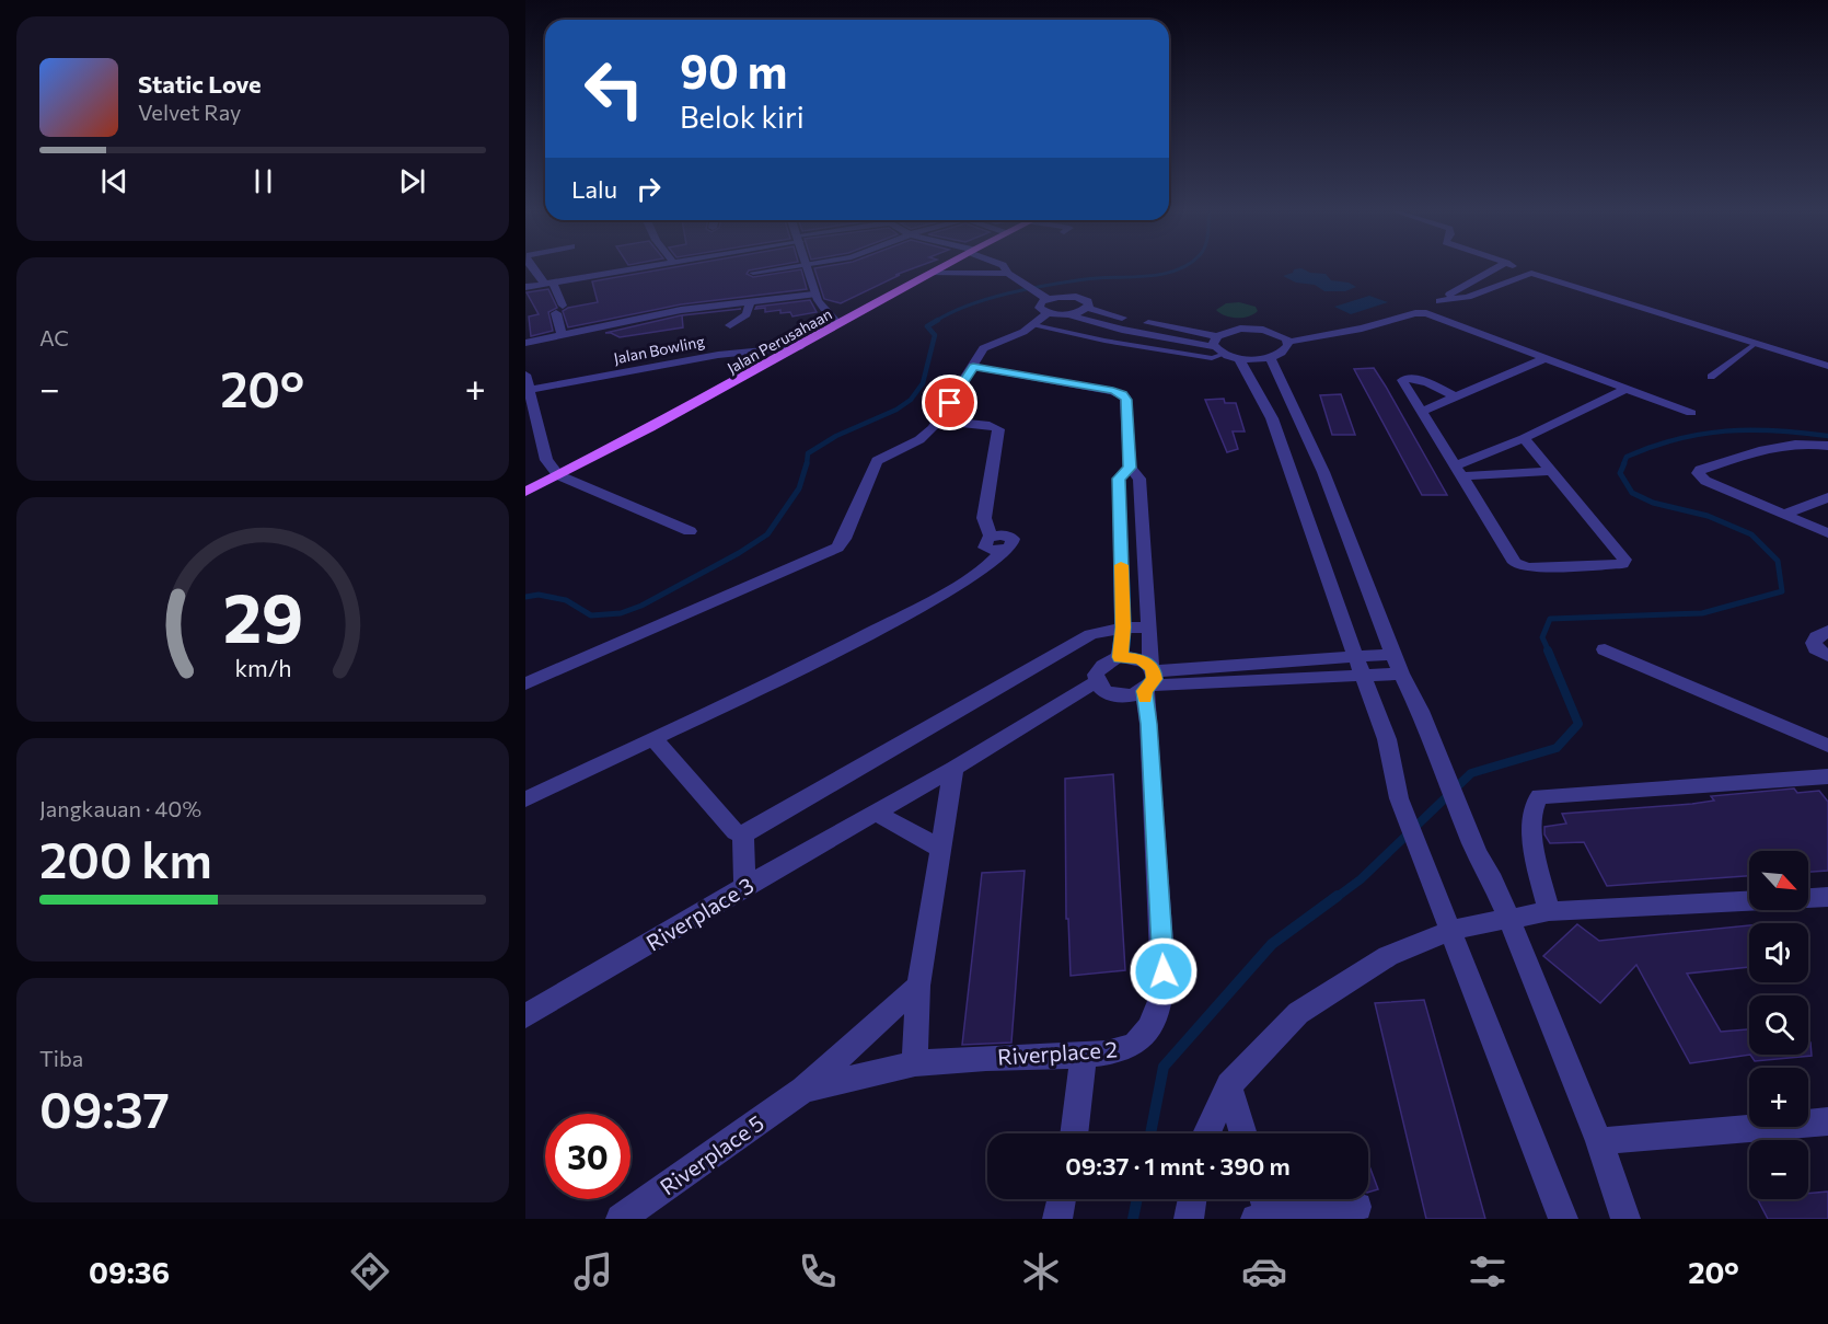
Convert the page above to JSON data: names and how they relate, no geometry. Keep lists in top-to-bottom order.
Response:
{
  "streets": {
    "main road": ["Jalan Perusahaan"],
    "street": [
      "Jalan Bowling",
      "Riverplace 3",
      "Riverplace 2",
      "Riverplace 5"
    ]
  },
  "crossings": [
    ["Jalan Perusahaan", "Jalan Bowling"],
    ["Riverplace 3", "Riverplace 2"],
    ["Riverplace 2", "Riverplace 5"]
  ],
  "north": "bottom right",
  "page": {
    "turn": ["90 m", "Belok kiri"],
    "song": ["Static Love", "Velvet Ray"],
    "then": "Lalu",
    "tile": [
      "AC",
      ["Jangkauan · 40%", "200 km"],
      ["Tiba", "09:37"]
    ],
    "heat": ["−", "20°", "+"],
    "map_buttons": ["+", "−"],
    "limit": "30",
    "trip": "09:37 · 1 mnt · 390 m",
    "tabs": ["09:36", "20°"],
    "gauge": ["29", "km/h"]
  }
}
